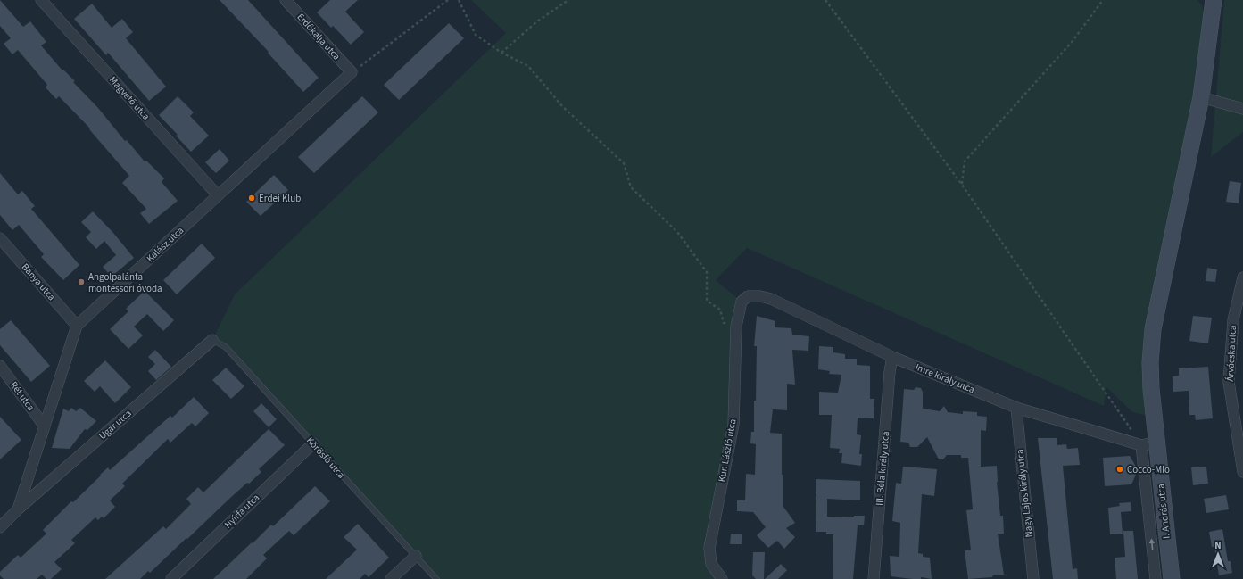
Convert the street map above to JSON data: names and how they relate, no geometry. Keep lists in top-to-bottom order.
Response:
{
  "streets": {
    "main road": ["I. András utca"],
    "street": [
      "Erdőkalja utca",
      "Magvető utca",
      "Kalász utca",
      "Bánya utca",
      "Árvácska utca",
      "Imre király utca",
      "Rét utca",
      "Ugar utca",
      "Kun László utca",
      "III. Béla király utca",
      "Nagy Lajos király utca",
      "Nyírfa utca"
    ],
    "lane": ["Körösfő utca"]
  },
  "crossings": [
    ["Erdőkalja utca", "Kalász utca"],
    ["Magvető utca", "Kalász utca"],
    ["Kalász utca", "Bánya utca"],
    ["Kalász utca", "Rét utca"],
    ["Kalász utca", "Ugar utca"],
    ["Imre király utca", "Kun László utca"],
    ["Imre király utca", "III. Béla király utca"],
    ["Imre király utca", "Nagy Lajos király utca"],
    ["Imre király utca", "I. András utca"],
    ["Ugar utca", "Körösfő utca"],
    ["Körösfő utca", "Nyírfa utca"]
  ],
  "one_way": ["I. András utca"],
  "places": ["Erdei Klub", "Angolpalánta montessori óvoda", "Cocco-Mio"],
  "north": "top"
}
